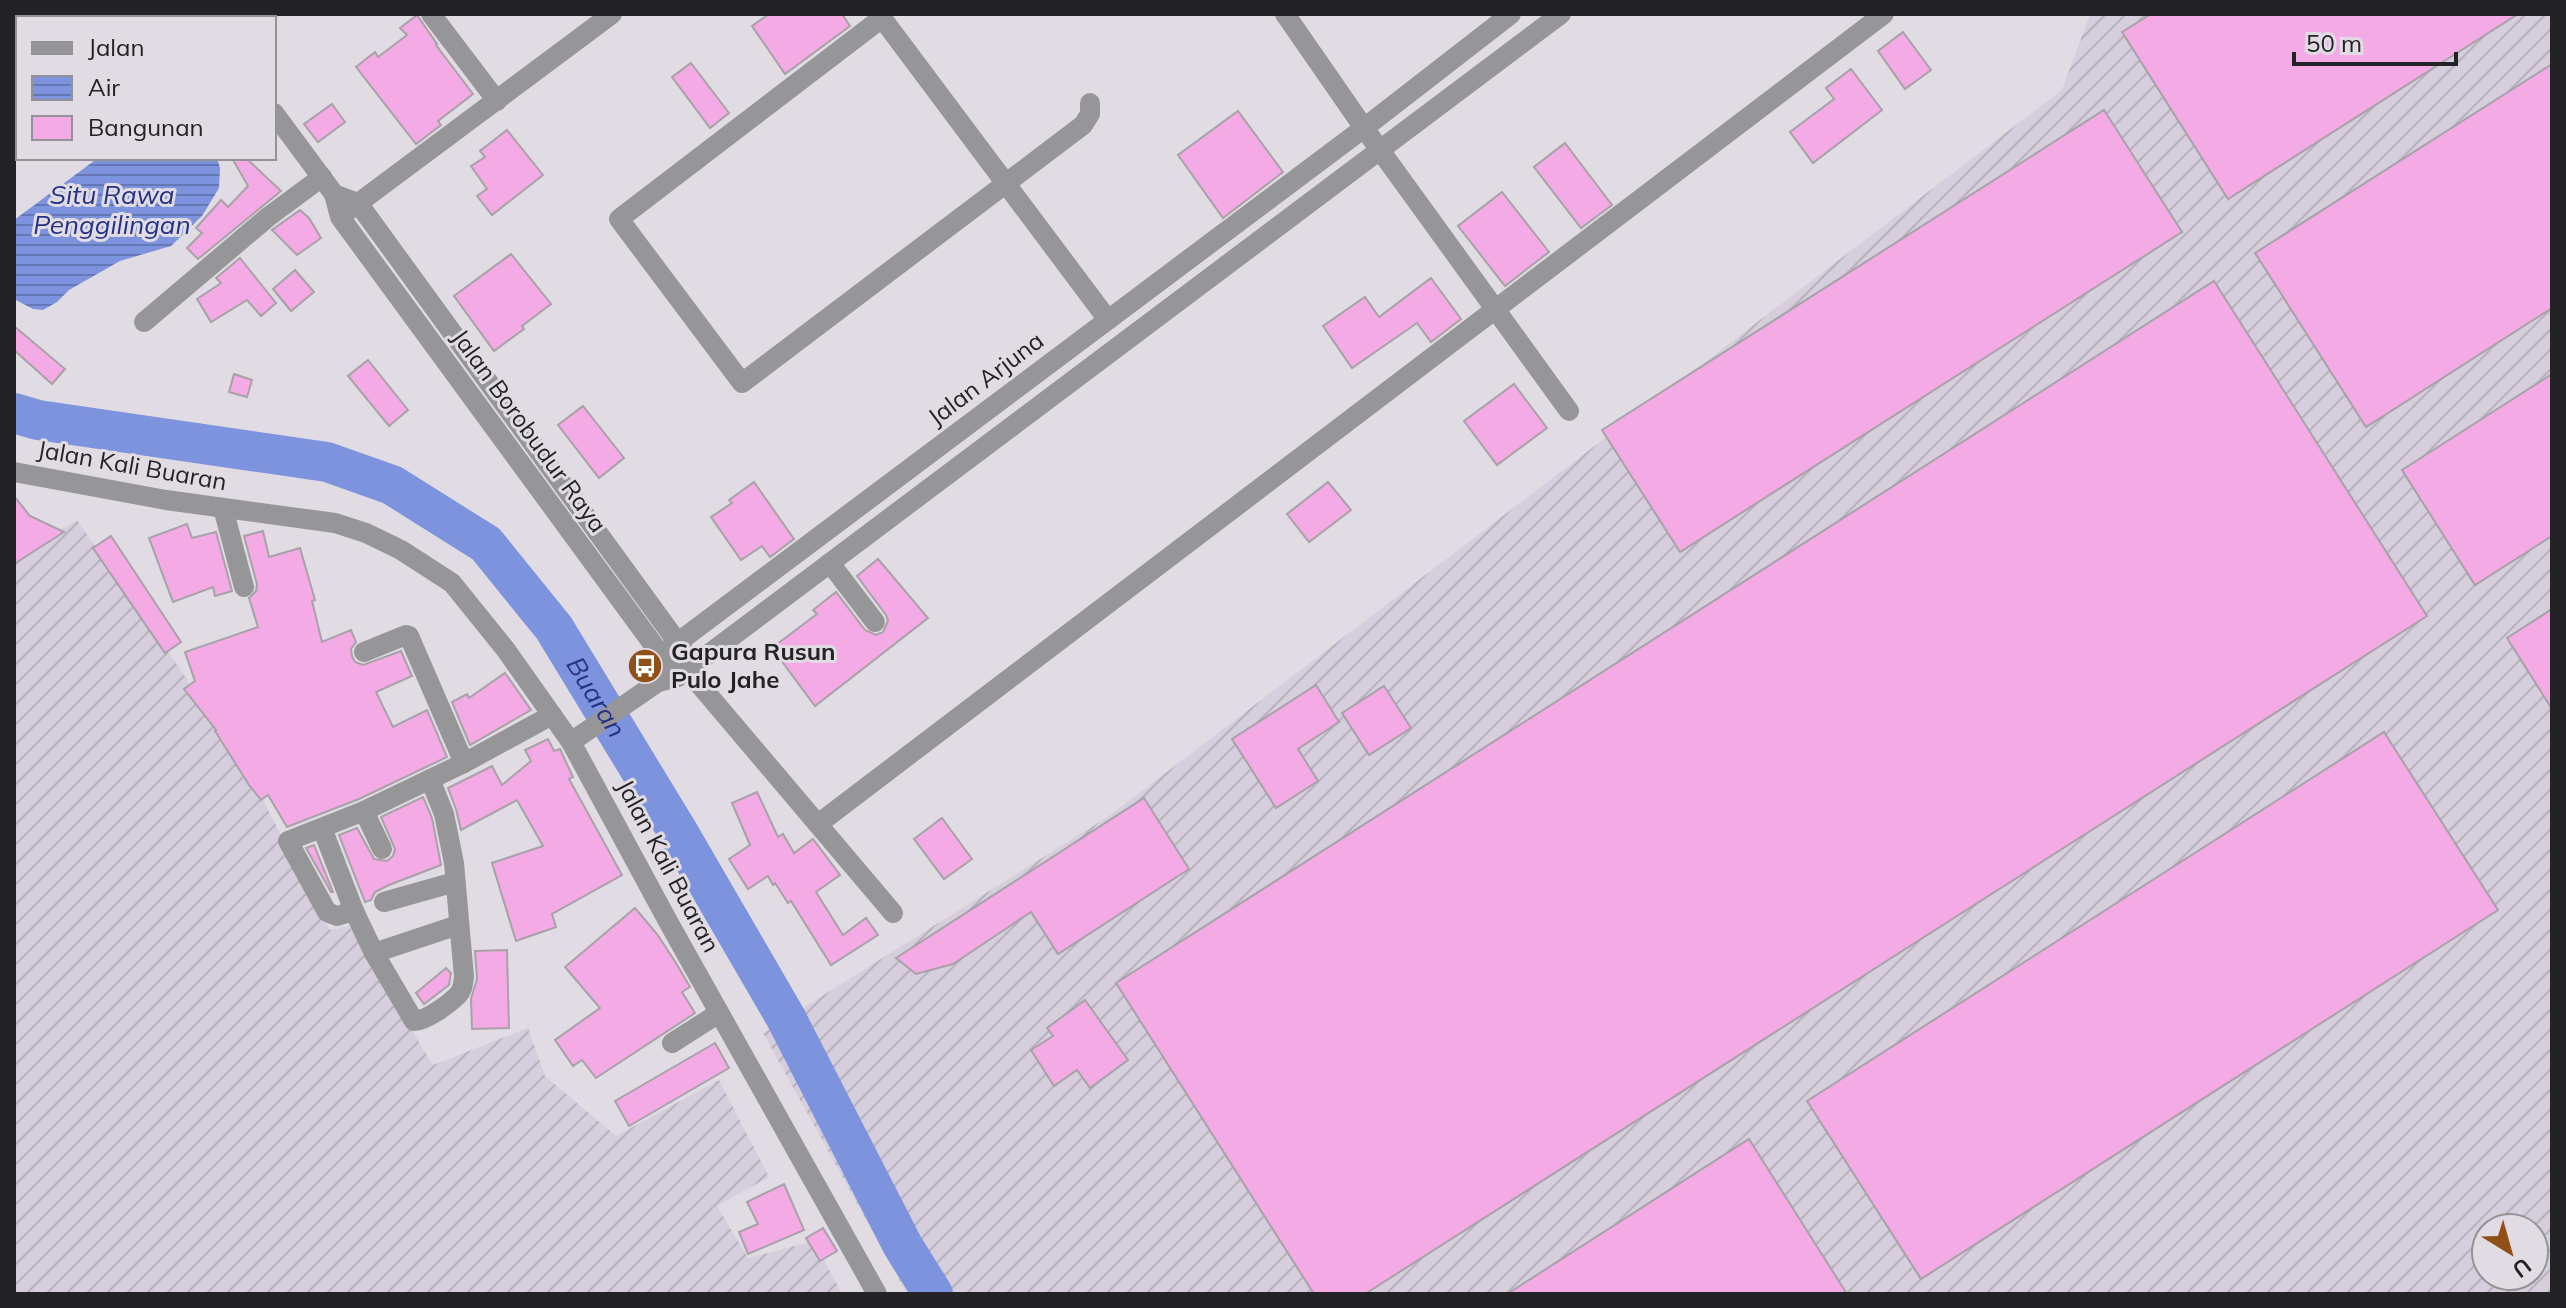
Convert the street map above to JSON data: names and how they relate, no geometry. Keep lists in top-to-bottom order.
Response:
{
  "streets": {
    "street": ["Jalan Arjuna", "Jalan Borobudur Raya", "Jalan Kali Buaran"]
  },
  "crossings": [
    ["Jalan Arjuna", "Jalan Borobudur Raya"]
  ],
  "water": ["Situ Rawa Penggilingan", "Buaran"],
  "places": {
    "bus stop": ["Gapura Rusun Pulo Jahe"]
  },
  "legend": ["Jalan", "Air", "Bangunan"],
  "scale_bar": "50 m",
  "north": "bottom right"
}
